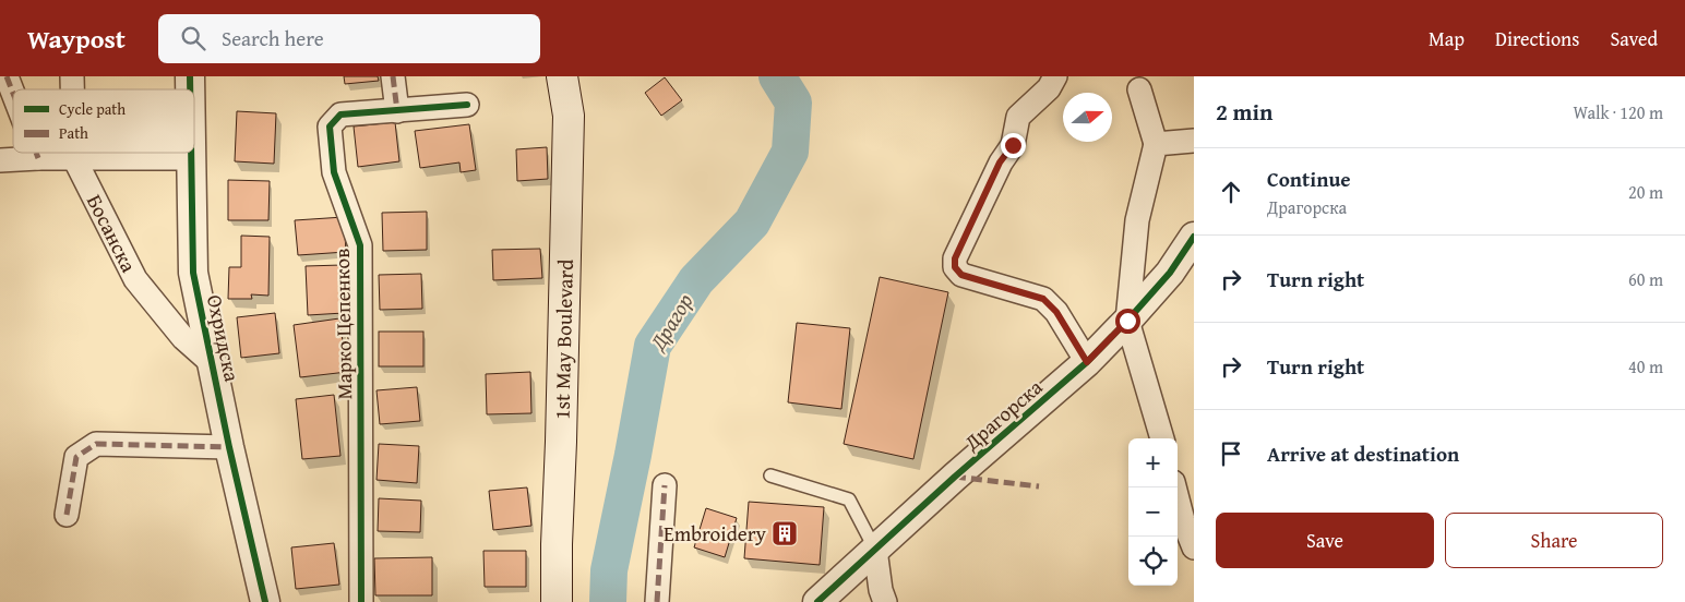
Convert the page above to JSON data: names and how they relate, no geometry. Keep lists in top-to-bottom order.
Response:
{
  "streets": {
    "main road": ["1st May Boulevard"],
    "street": [
      "Босанска",
      "Марко Цепенков",
      "Охридска",
      "Драгорска"
    ]
  },
  "crossings": [
    ["Босанска", "Охридска"]
  ],
  "water": ["Драгор"],
  "places": {
    "building": ["Embroidery"]
  },
  "legend": ["Cycle path", "Path"],
  "north": "right",
  "page": {
    "header": "Waypost",
    "search": "Search here",
    "nav": ["Map", "Directions", "Saved"],
    "heading": ["2 min", "Walk · 120 m"],
    "list": [
      ["Continue", "Драгорска", "20 m"],
      ["Turn right", "60 m"],
      ["Turn right", "40 m"],
      "Arrive at destination"
    ],
    "map_buttons": ["+", "−"],
    "buttons": ["Save", "Share"]
  }
}
